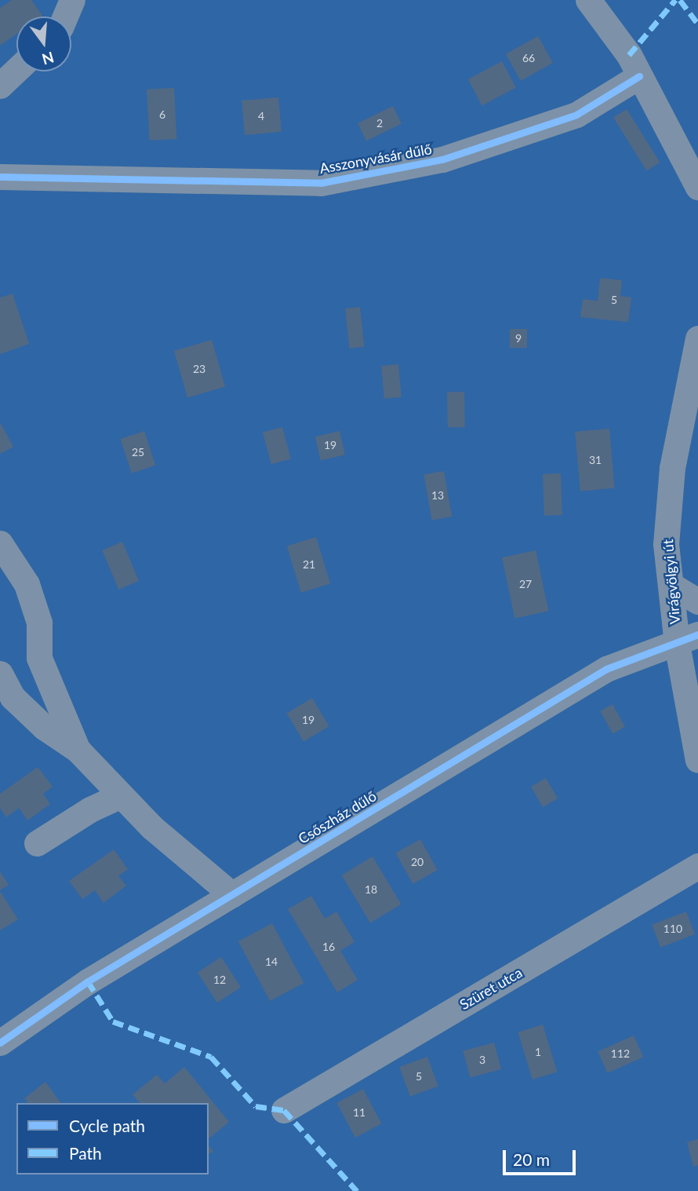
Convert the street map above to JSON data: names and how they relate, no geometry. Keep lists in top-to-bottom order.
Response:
{
  "streets": {
    "street": [
      "Asszonyvásár dűlő",
      "Virágvölgyi út",
      "Csőszház dűlő",
      "Szüret utca"
    ]
  },
  "crossings": [
    ["Virágvölgyi út", "Csőszház dűlő"]
  ],
  "house_numbers": [
    "66",
    "6",
    "4",
    "2",
    "5",
    "9",
    "23",
    "19",
    "25",
    "31",
    "13",
    "21",
    "27",
    "19",
    "20",
    "18",
    "110",
    "16",
    "14",
    "12",
    "1",
    "112",
    "3",
    "5",
    "11"
  ],
  "legend": ["Cycle path", "Path"],
  "scale_bar": "20 m",
  "north": "bottom"
}
